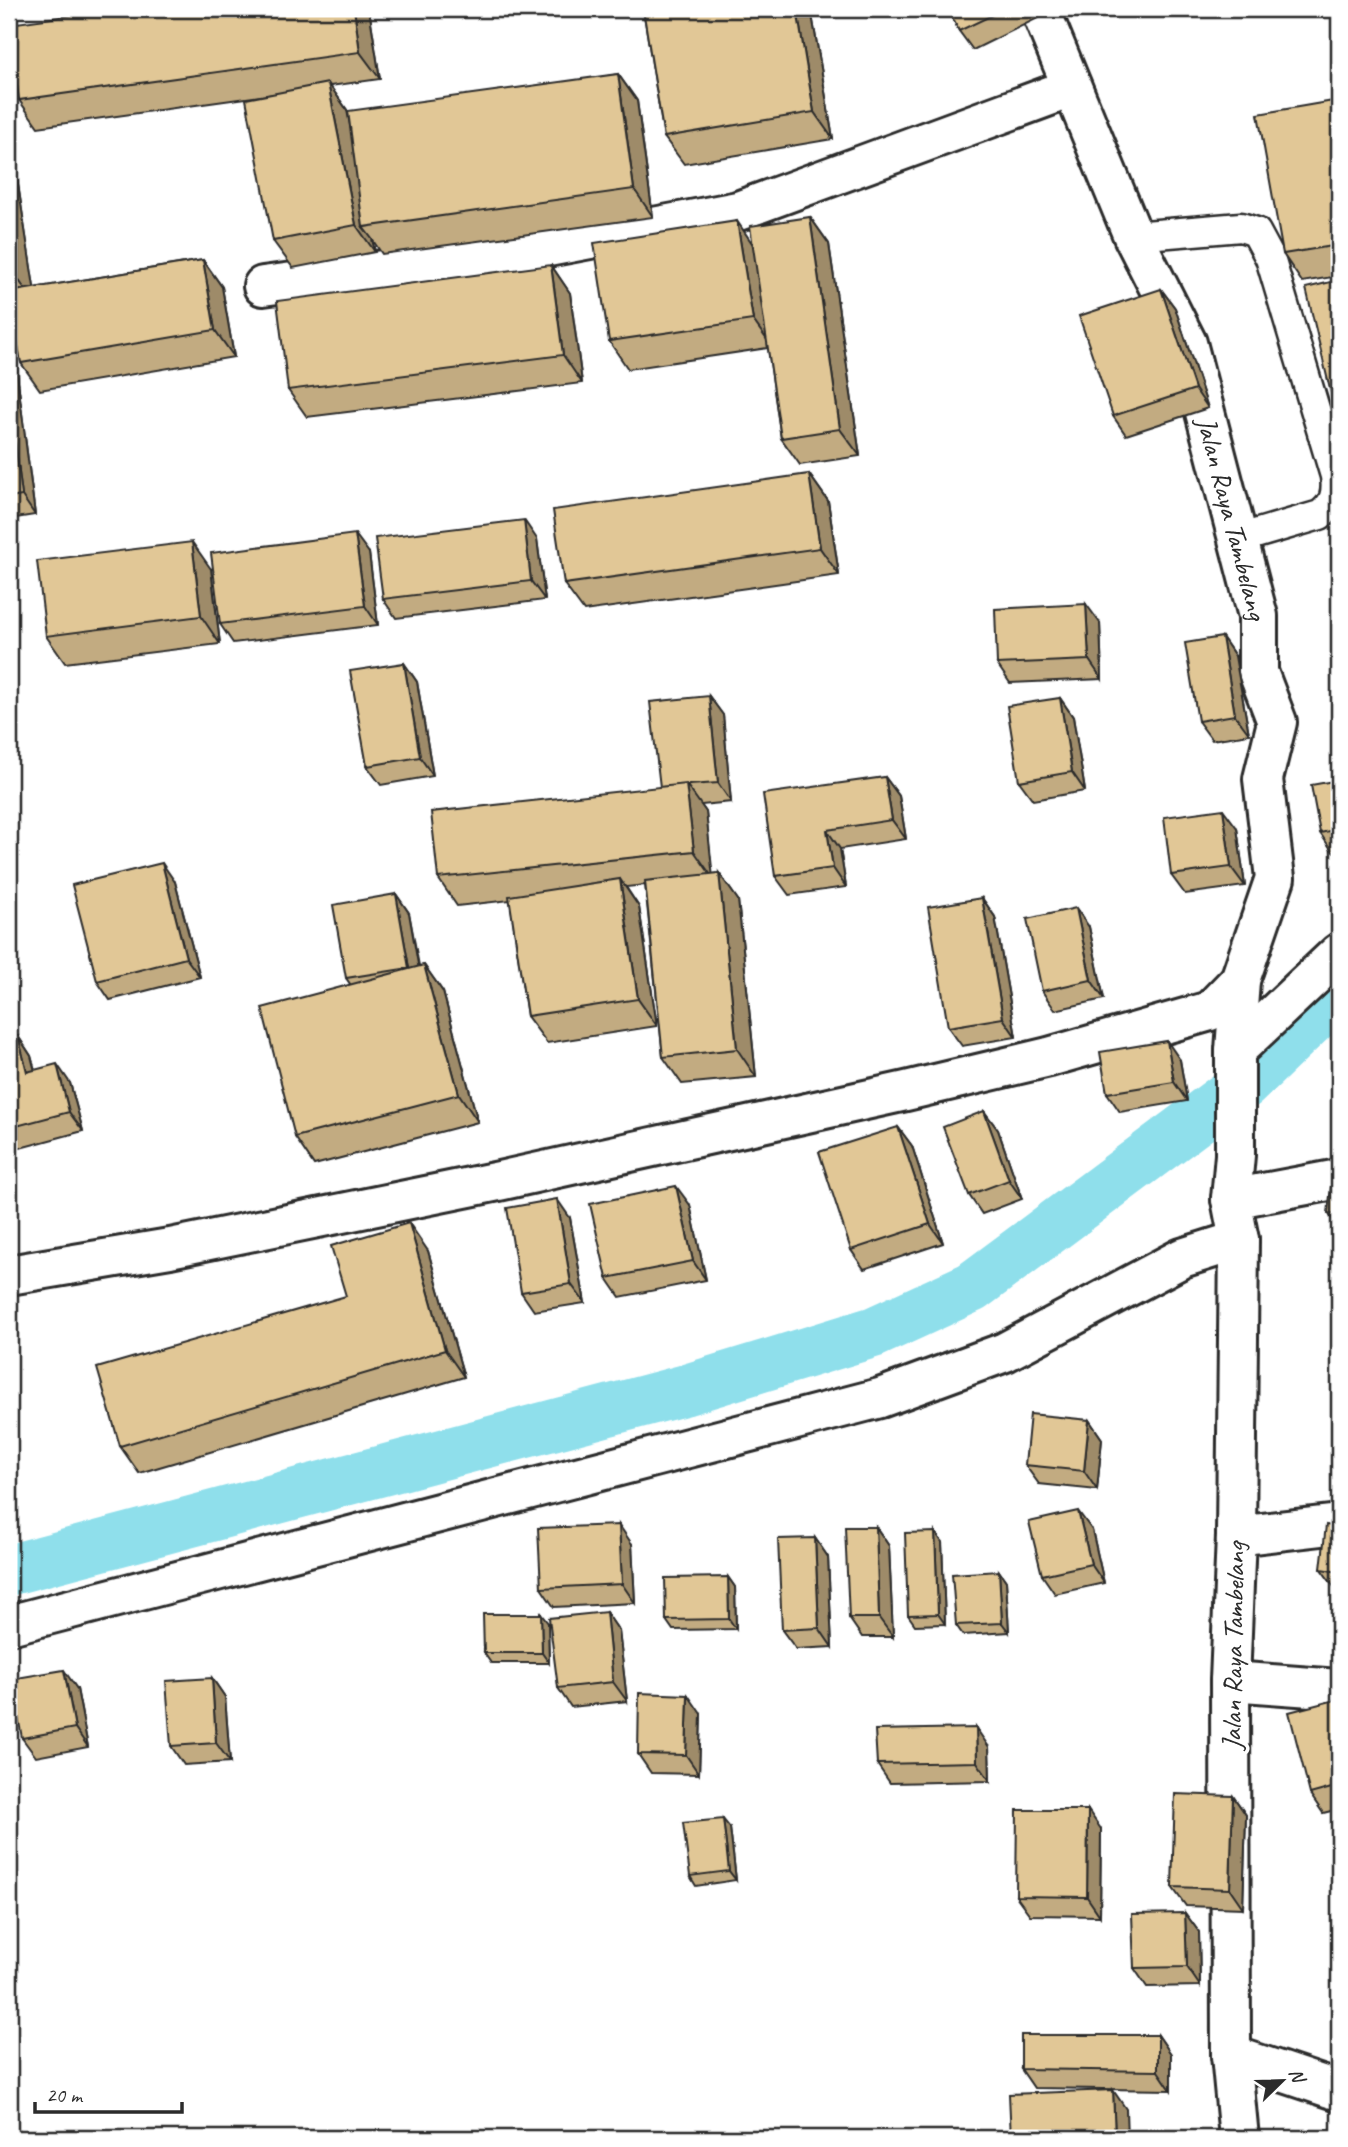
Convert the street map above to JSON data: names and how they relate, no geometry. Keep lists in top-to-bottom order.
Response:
{
  "streets": {
    "main road": ["Jalan Raya Tambelang"]
  },
  "scale_bar": "20 m",
  "north": "top right"
}
